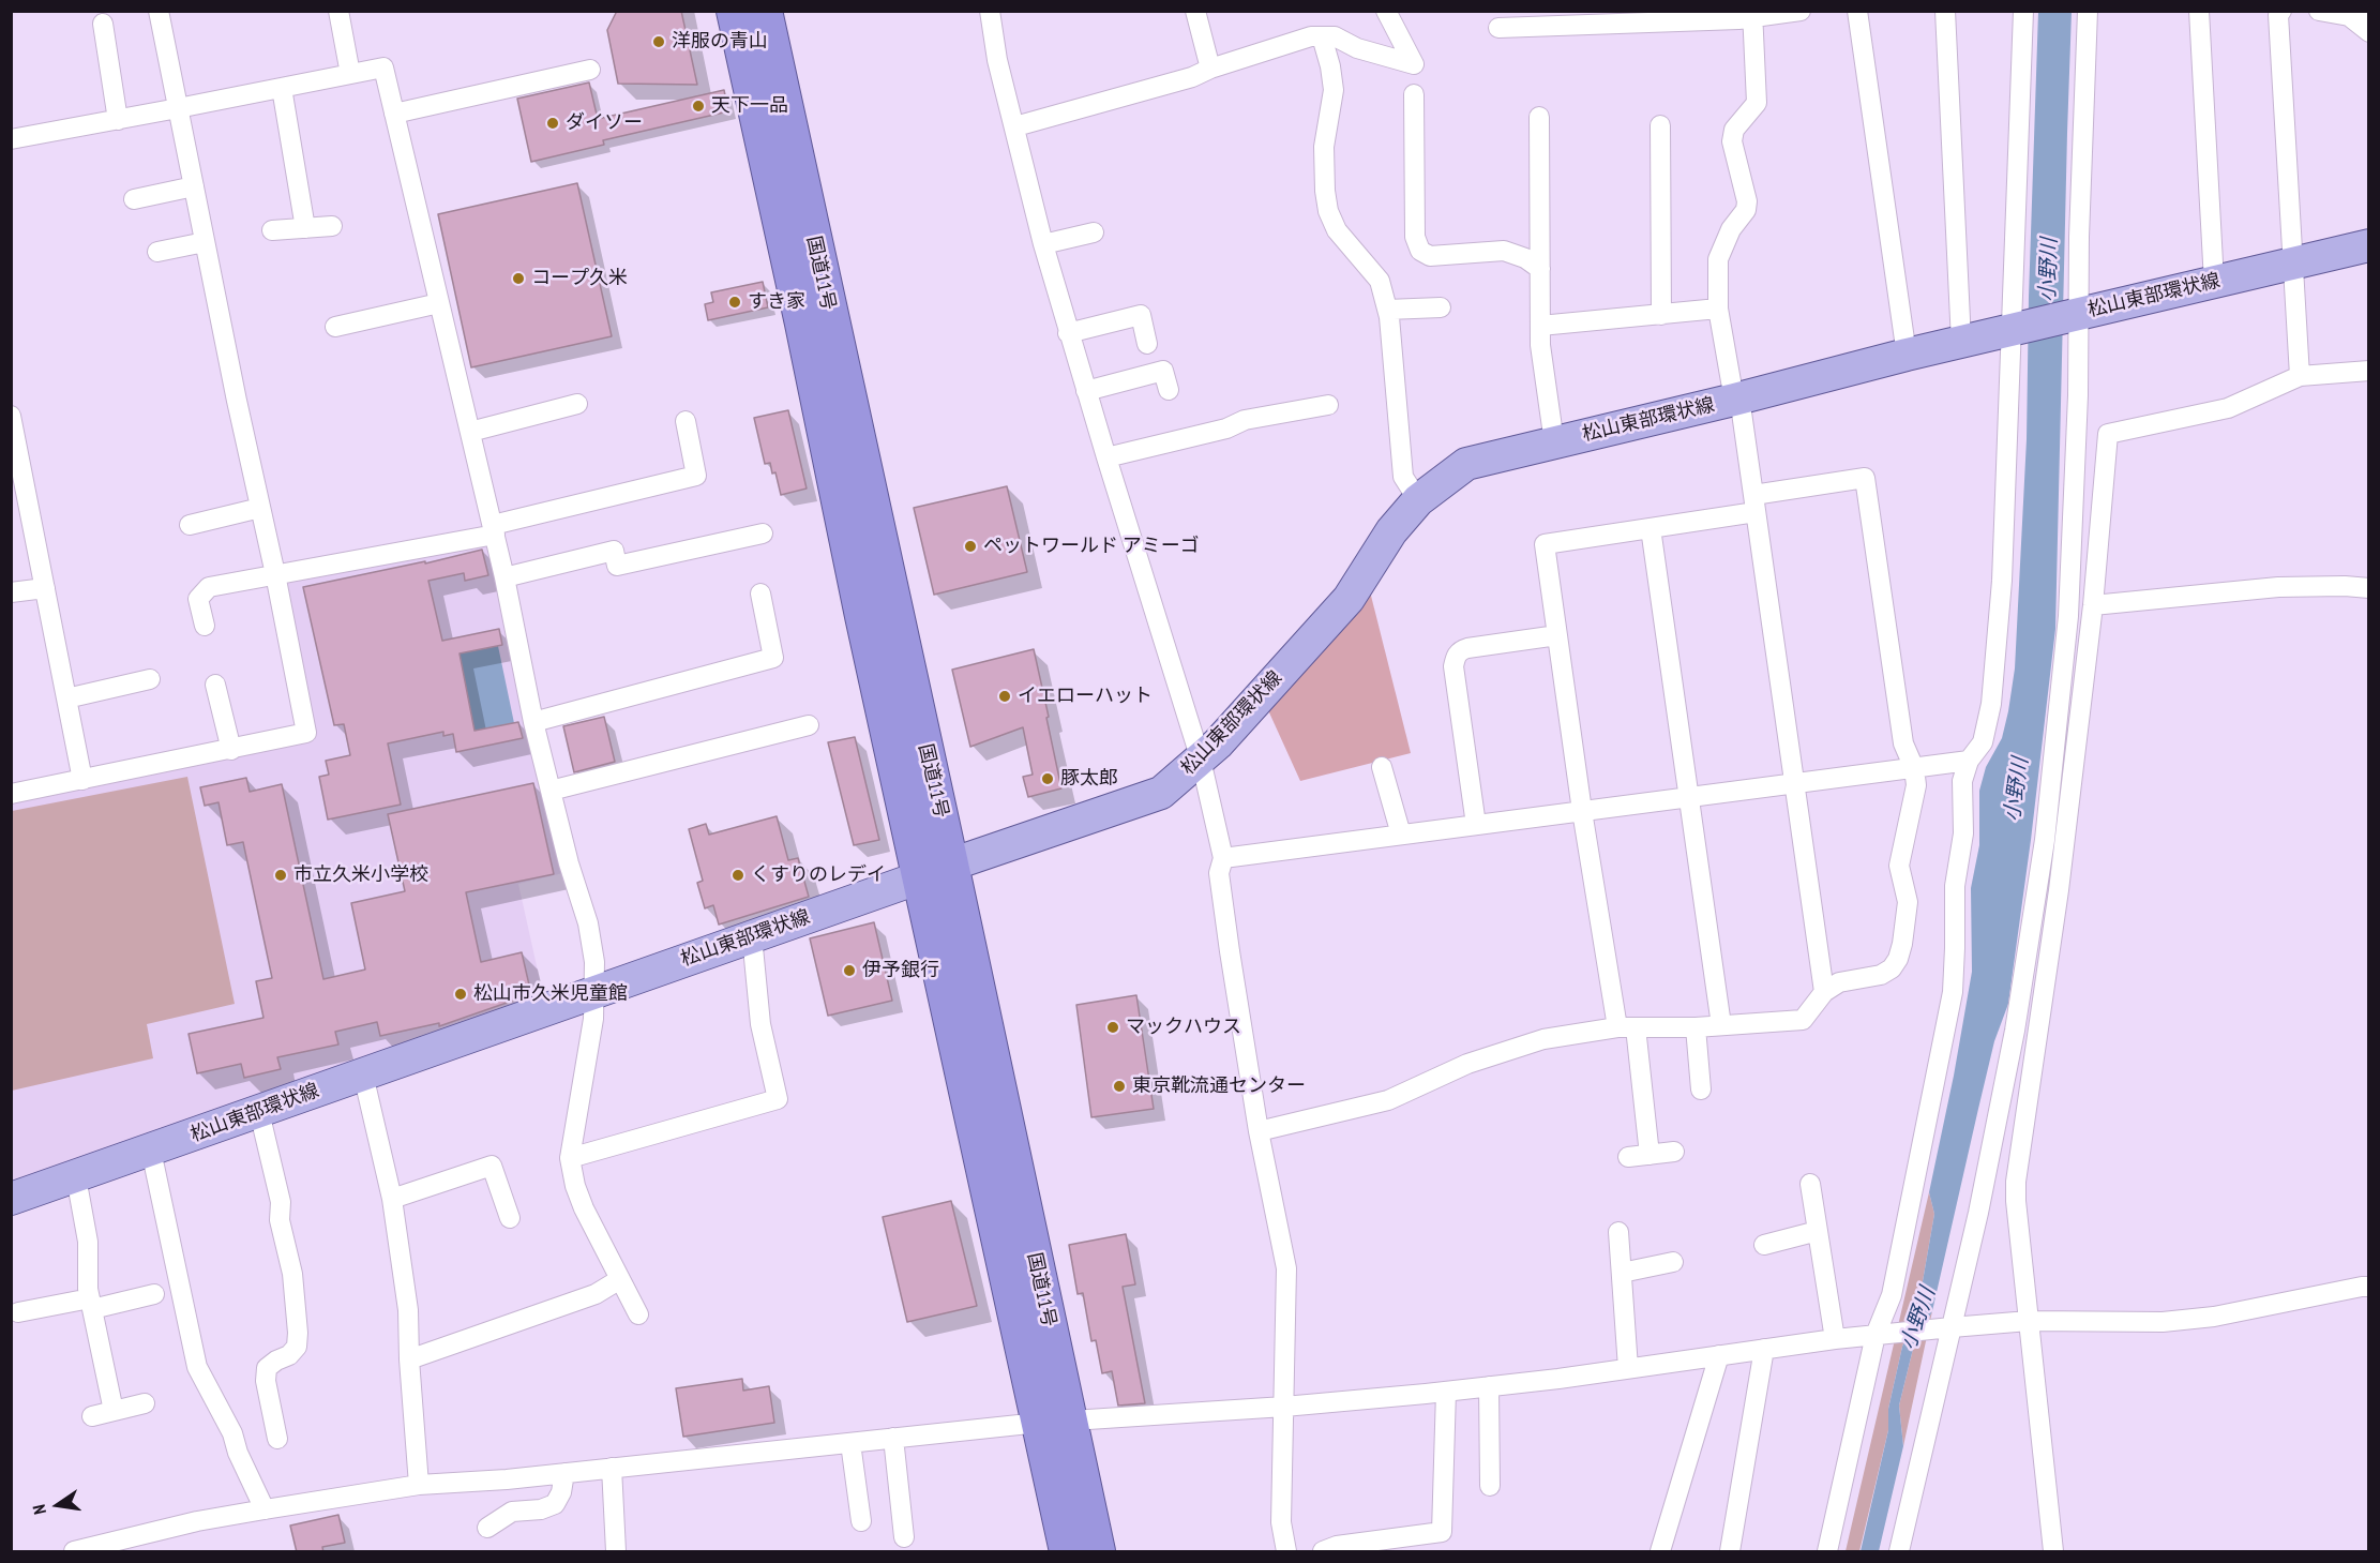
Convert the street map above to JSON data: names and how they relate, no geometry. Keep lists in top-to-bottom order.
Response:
{
  "streets": {
    "highway": ["国道11号"],
    "main road": ["松山東部環状線"]
  },
  "crossings": [
    ["国道11号", "松山東部環状線"]
  ],
  "water": ["小野川"],
  "places": [
    "洋服の青山",
    "天下一品",
    "ダイソー",
    "コープ久米",
    "すき家",
    "ペットワールド アミーゴ",
    "イエローハット",
    "豚太郎",
    "市立久米小学校",
    "くすりのレデイ",
    "伊予銀行",
    "松山市久米児童館",
    "マックハウス",
    "東京靴流通センター"
  ],
  "north": "left"
}
